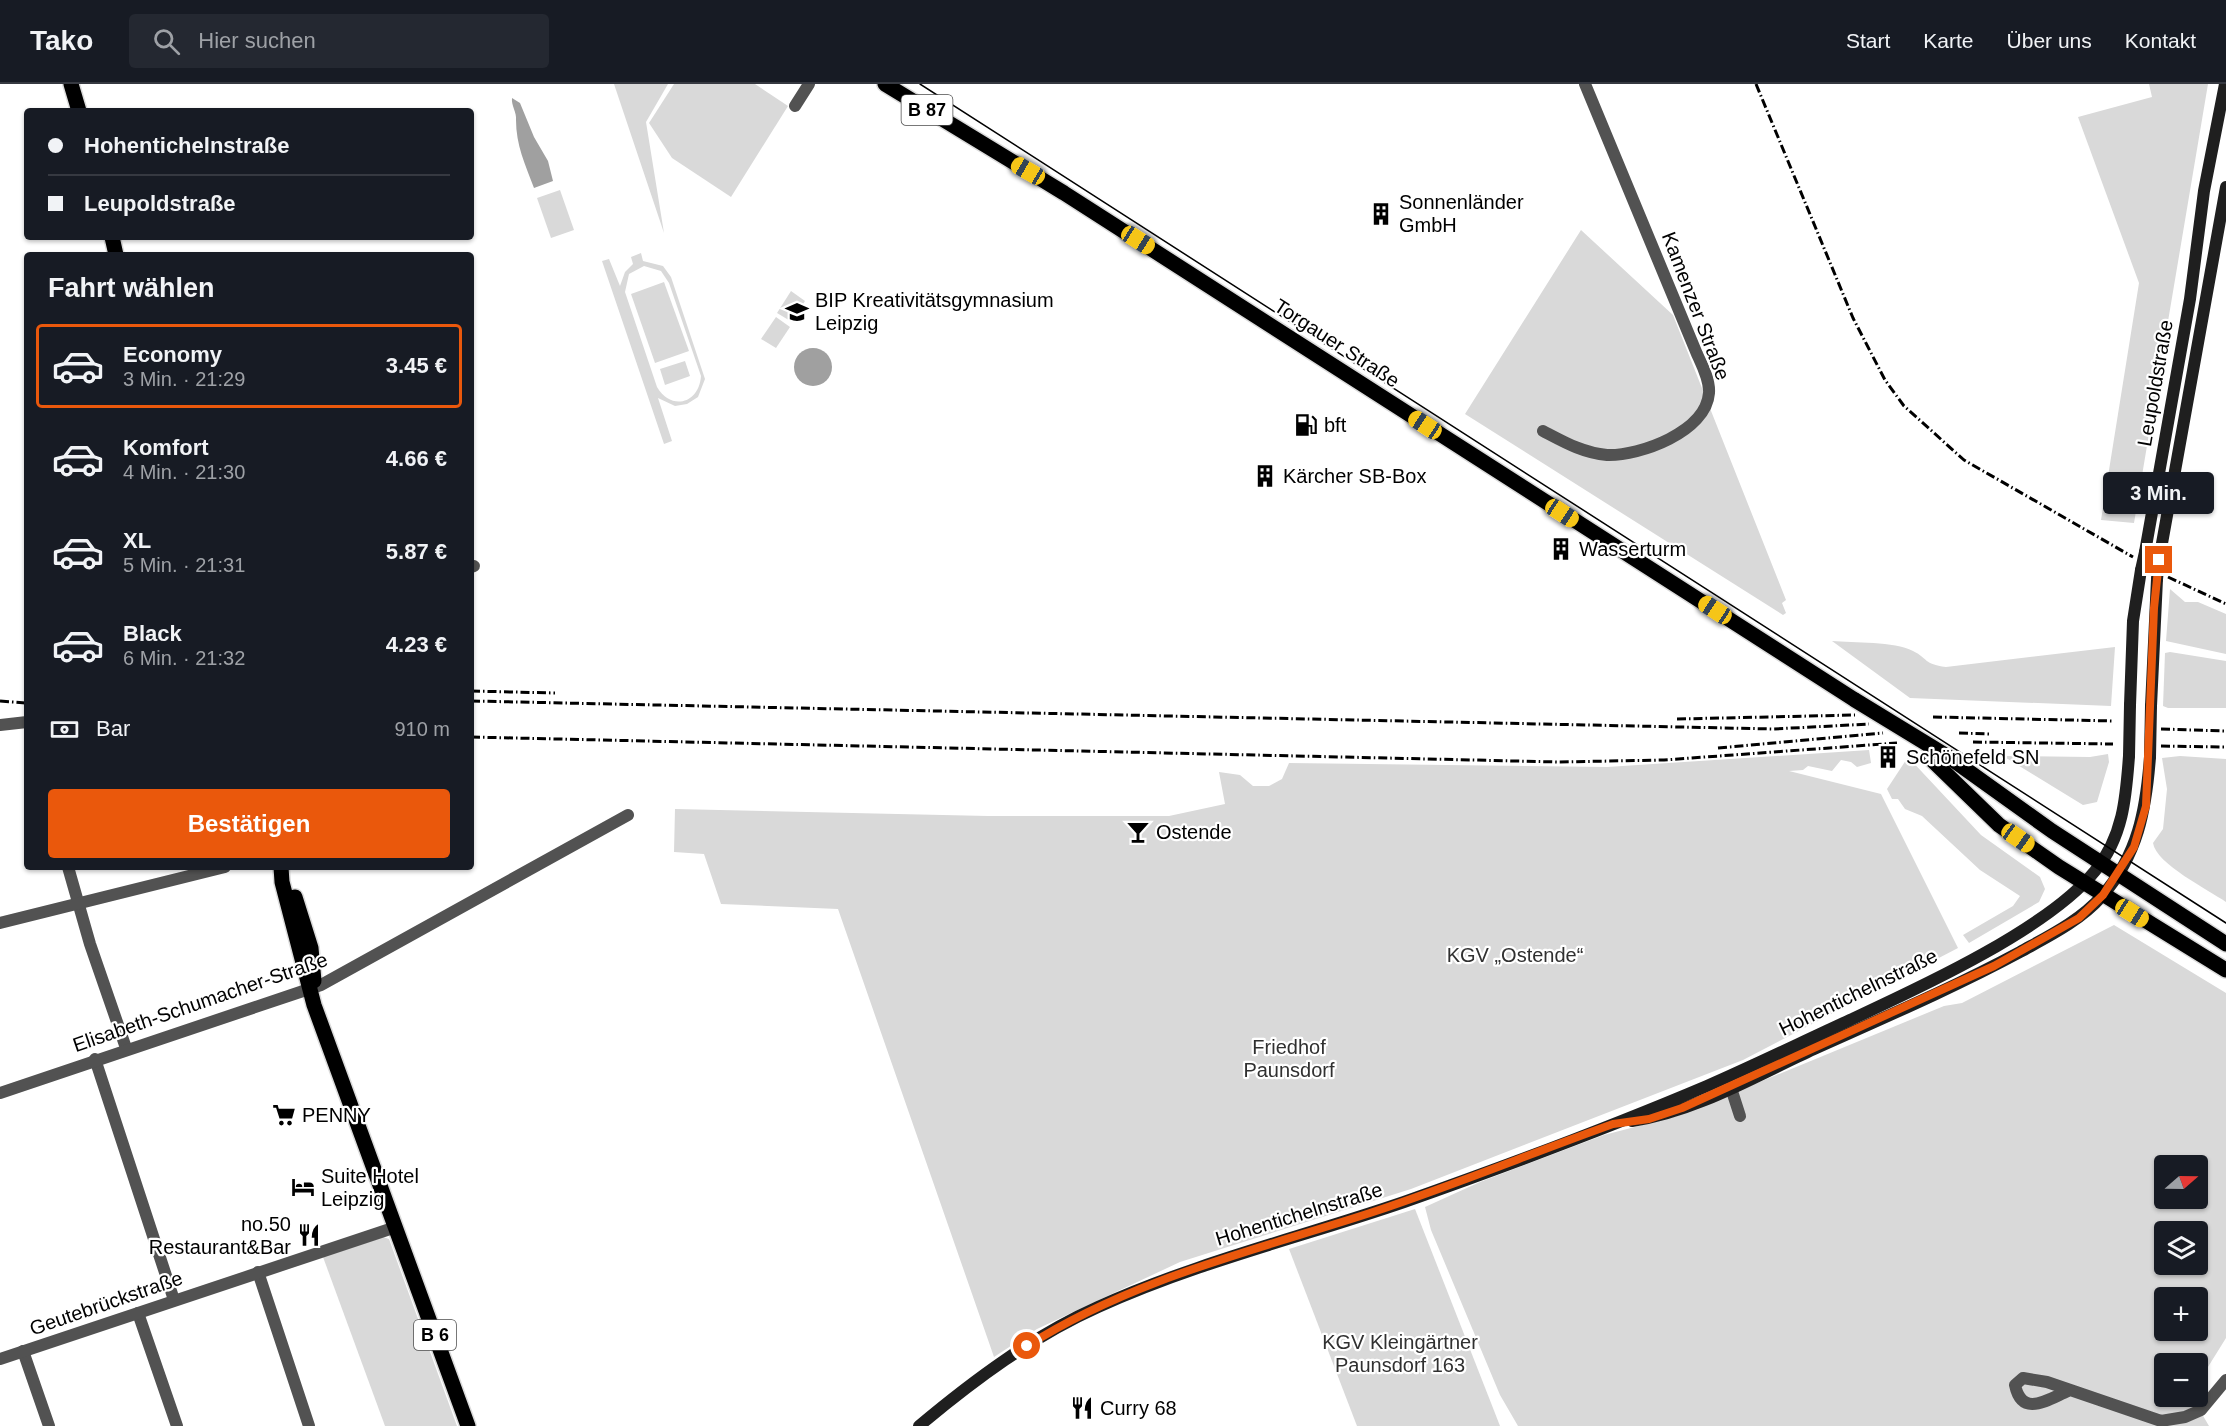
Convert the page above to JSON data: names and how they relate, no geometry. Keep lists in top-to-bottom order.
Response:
{
  "streets": {
    "main road": [
      "B 87",
      "Torgauer Straße",
      "Leupoldstraße",
      "Hohentichelnstraße",
      "B 6"
    ],
    "street": ["Kamenzer Straße", "Elisabeth-Schumacher-Straße", "Geutebrückstraße"]
  },
  "crossings": [
    ["Torgauer Straße", "Leupoldstraße"],
    ["Torgauer Straße", "Hohentichelnstraße"],
    ["Leupoldstraße", "Hohentichelnstraße"],
    ["Elisabeth-Schumacher-Straße", "B 6"],
    ["Geutebrückstraße", "B 6"]
  ],
  "parks": ["KGV „Ostende“", "Friedhof Paunsdorf", "KGV Kleingärtner Paunsdorf 163"],
  "places": {
    "building": [
      "Sonnenländer GmbH",
      "Kärcher SB-Box",
      "Wasserturm",
      "Schönefeld SN"
    ],
    "school or university": ["BIP Kreativitätsgymnasium Leipzig"],
    "fuel station": ["bft"],
    "bar": ["Ostende"],
    "supermarket": ["PENNY"],
    "hotel": ["Suite Hotel Leipzig"],
    "restaurant": ["no.50 Restaurant&Bar", "Curry 68"]
  },
  "north": "right",
  "page": {
    "header": "Tako",
    "search": "Hier suchen",
    "nav": [
      "Start",
      "Karte",
      "Über uns",
      "Kontakt"
    ],
    "banner": ["Hohentichelnstraße", "Leupoldstraße"],
    "heading": "Fahrt wählen",
    "list": [
      {
        "name": "Economy",
        "note": "3 Min. · 21:29",
        "value": "3.45 €"
      },
      {
        "name": "Komfort",
        "note": "4 Min. · 21:30",
        "value": "4.66 €"
      },
      {
        "name": "XL",
        "note": "5 Min. · 21:31",
        "value": "5.87 €"
      },
      {
        "name": "Black",
        "note": "6 Min. · 21:32",
        "value": "4.23 €"
      }
    ],
    "bubble": "3 Min.",
    "pay": ["Bar", "910 m"],
    "buttons": "Bestätigen",
    "map_buttons": ["+", "−"]
  }
}
